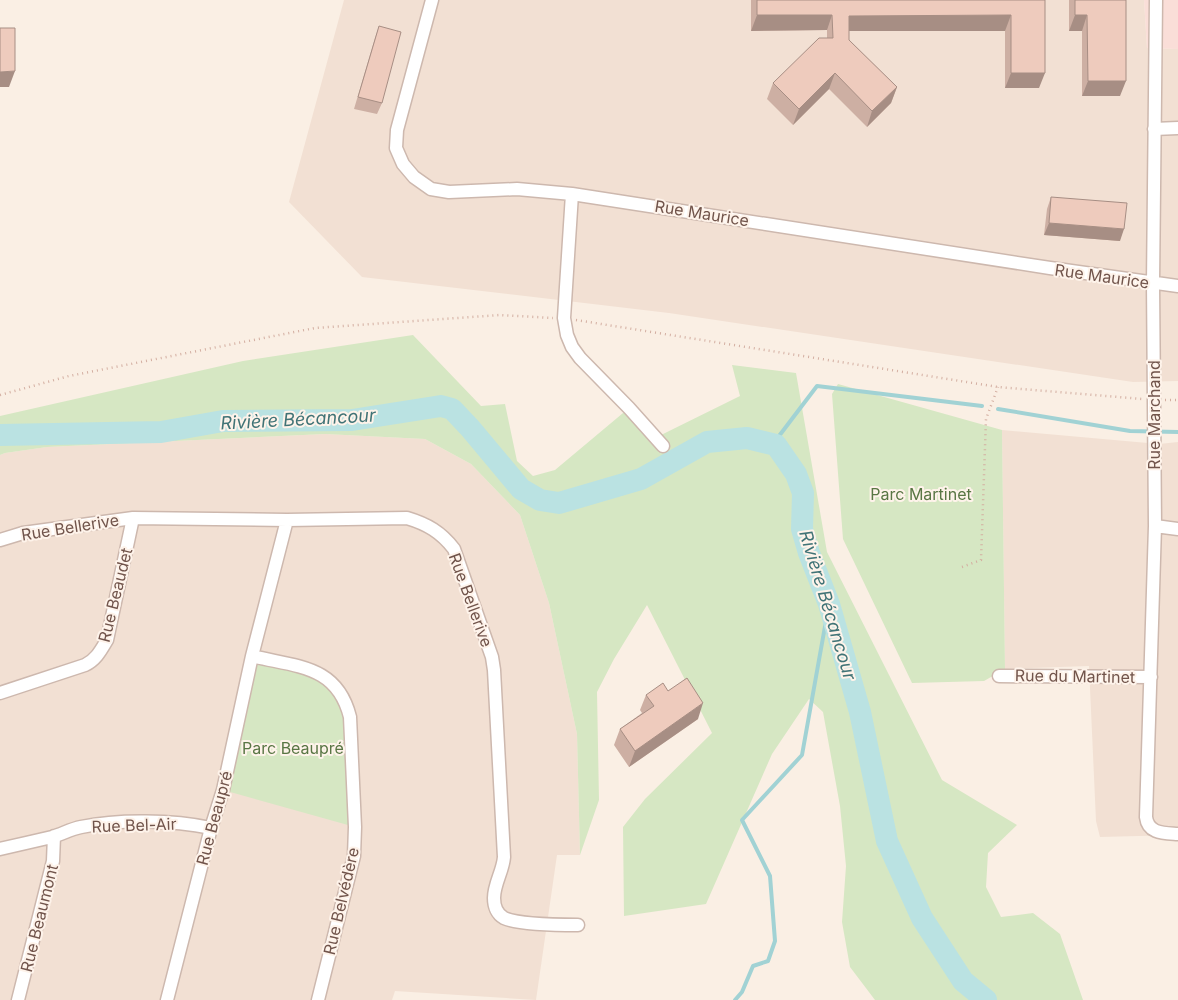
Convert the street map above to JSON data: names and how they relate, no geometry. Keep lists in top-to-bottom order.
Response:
{
  "streets": {
    "street": [
      "Rue Maurice",
      "Rue Marchand",
      "Rue Bellerive",
      "Rue Beaudet",
      "Rue du Martinet",
      "Rue Beaupré",
      "Rue Bel-Air",
      "Rue Belvédère",
      "Rue Beaumont"
    ]
  },
  "crossings": [
    ["Rue Maurice", "Rue Marchand"],
    ["Rue Marchand", "Rue du Martinet"],
    ["Rue Bellerive", "Rue Beaudet"],
    ["Rue Bellerive", "Rue Beaupré"],
    ["Rue Beaupré", "Rue Bel-Air"],
    ["Rue Beaupré", "Rue Belvédère"],
    ["Rue Bel-Air", "Rue Beaumont"]
  ],
  "water": ["Rivière Bécancour"],
  "parks": ["Parc Martinet", "Parc Beaupré"]
}
